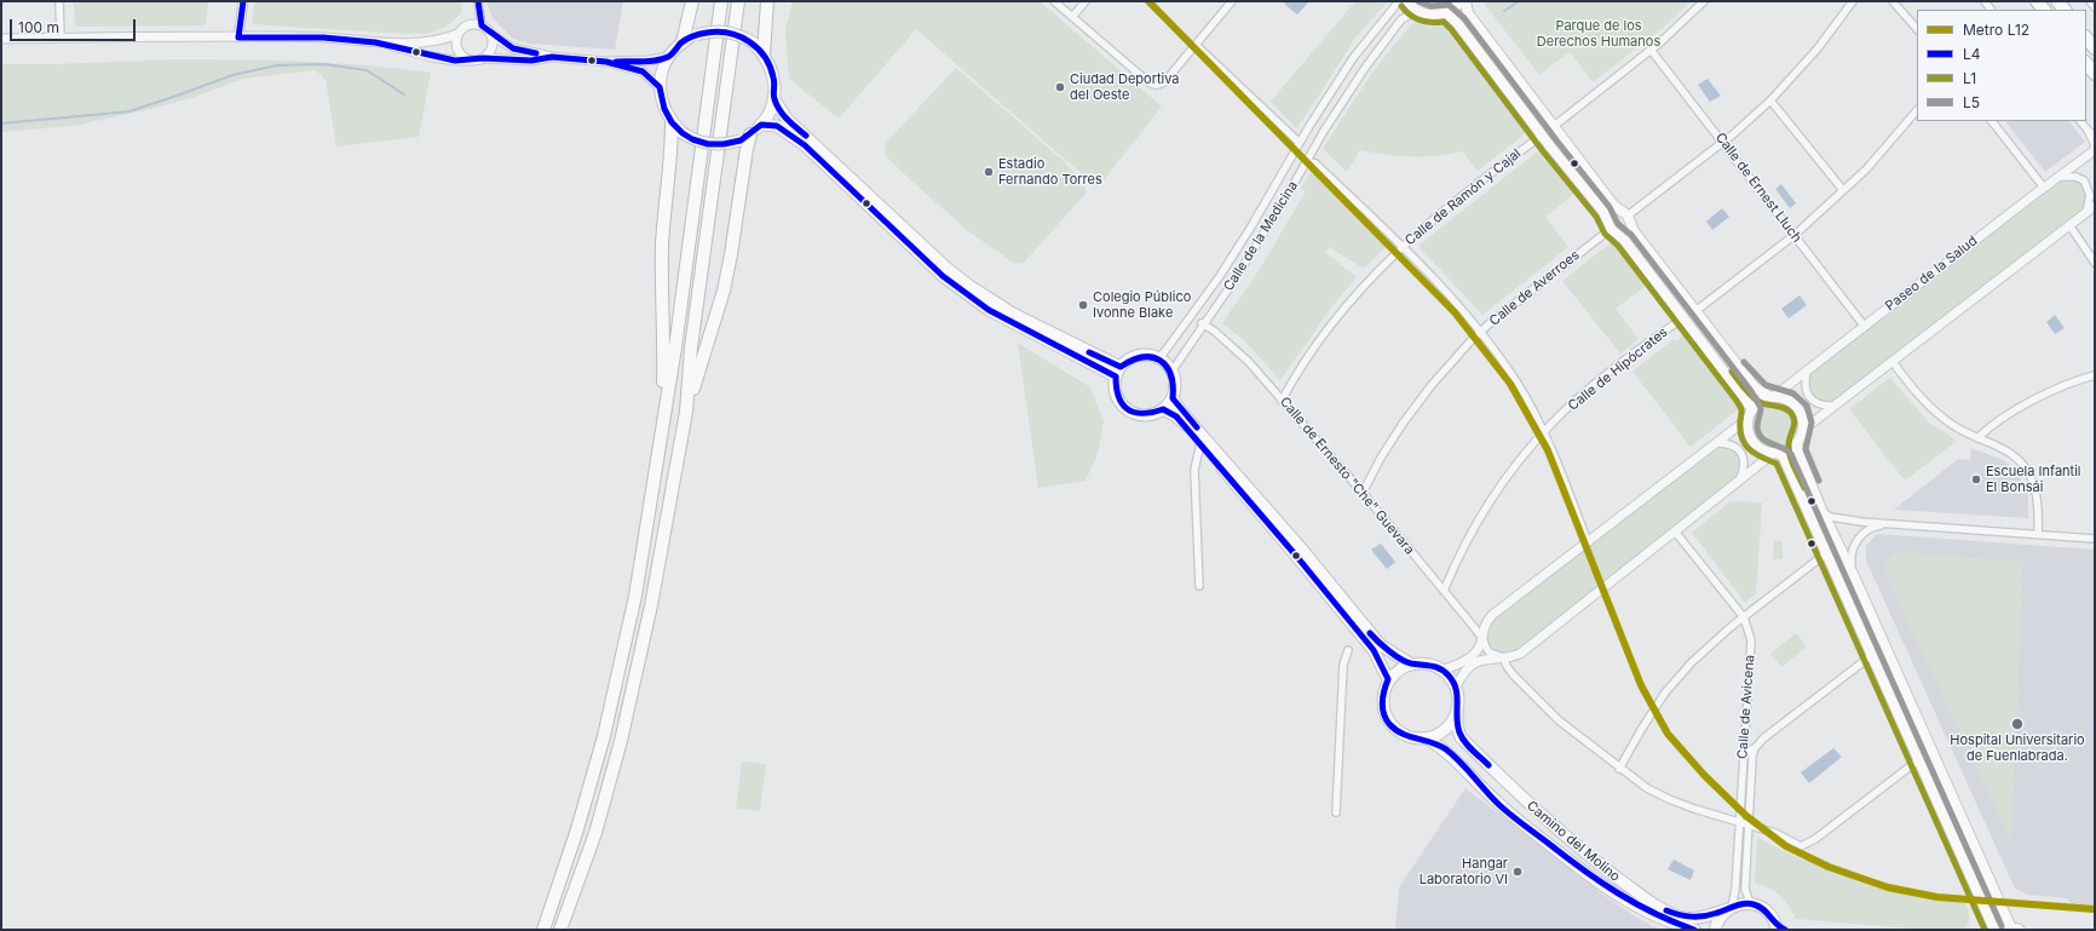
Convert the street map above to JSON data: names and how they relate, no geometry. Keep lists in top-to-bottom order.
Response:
{
  "streets": {
    "main road": ["Camino del Molino"],
    "street": [
      "Calle de Ernest Lluch",
      "Calle de Ramón y Cajal",
      "Calle de la Medicina",
      "Paseo de la Salud",
      "Calle de Averroes",
      "Calle de Hipócrates",
      "Calle de Ernesto \"Che\" Guevara",
      "Calle de Avicena"
    ]
  },
  "crossings": [
    ["Calle de Ernest Lluch", "Paseo de la Salud"],
    ["Calle de Ramón y Cajal", "Calle de Ernesto \"Che\" Guevara"],
    ["Calle de la Medicina", "Calle de Ernesto \"Che\" Guevara"],
    ["Calle de Averroes", "Calle de Ernesto \"Che\" Guevara"],
    ["Calle de Hipócrates", "Calle de Ernesto \"Che\" Guevara"],
    ["Calle de Avicena", "Camino del Molino"]
  ],
  "parks": ["Parque de los Derechos Humanos"],
  "places": [
    "Ciudad Deportiva del Oeste",
    "Estadio Fernando Torres",
    "Colegio Público Ivonne Blake",
    "Escuela Infantil El Bonsái",
    "Hospital Universitario de Fuenlabrada.",
    "Hangar Laboratorio VI"
  ],
  "lines": [
    "metro line L12",
    "transit line L4",
    "transit line L5",
    "transit line L1"
  ],
  "legend": [
    "Metro L12",
    "L4",
    "L1",
    "L5"
  ],
  "scale_bar": "100 m"
}
